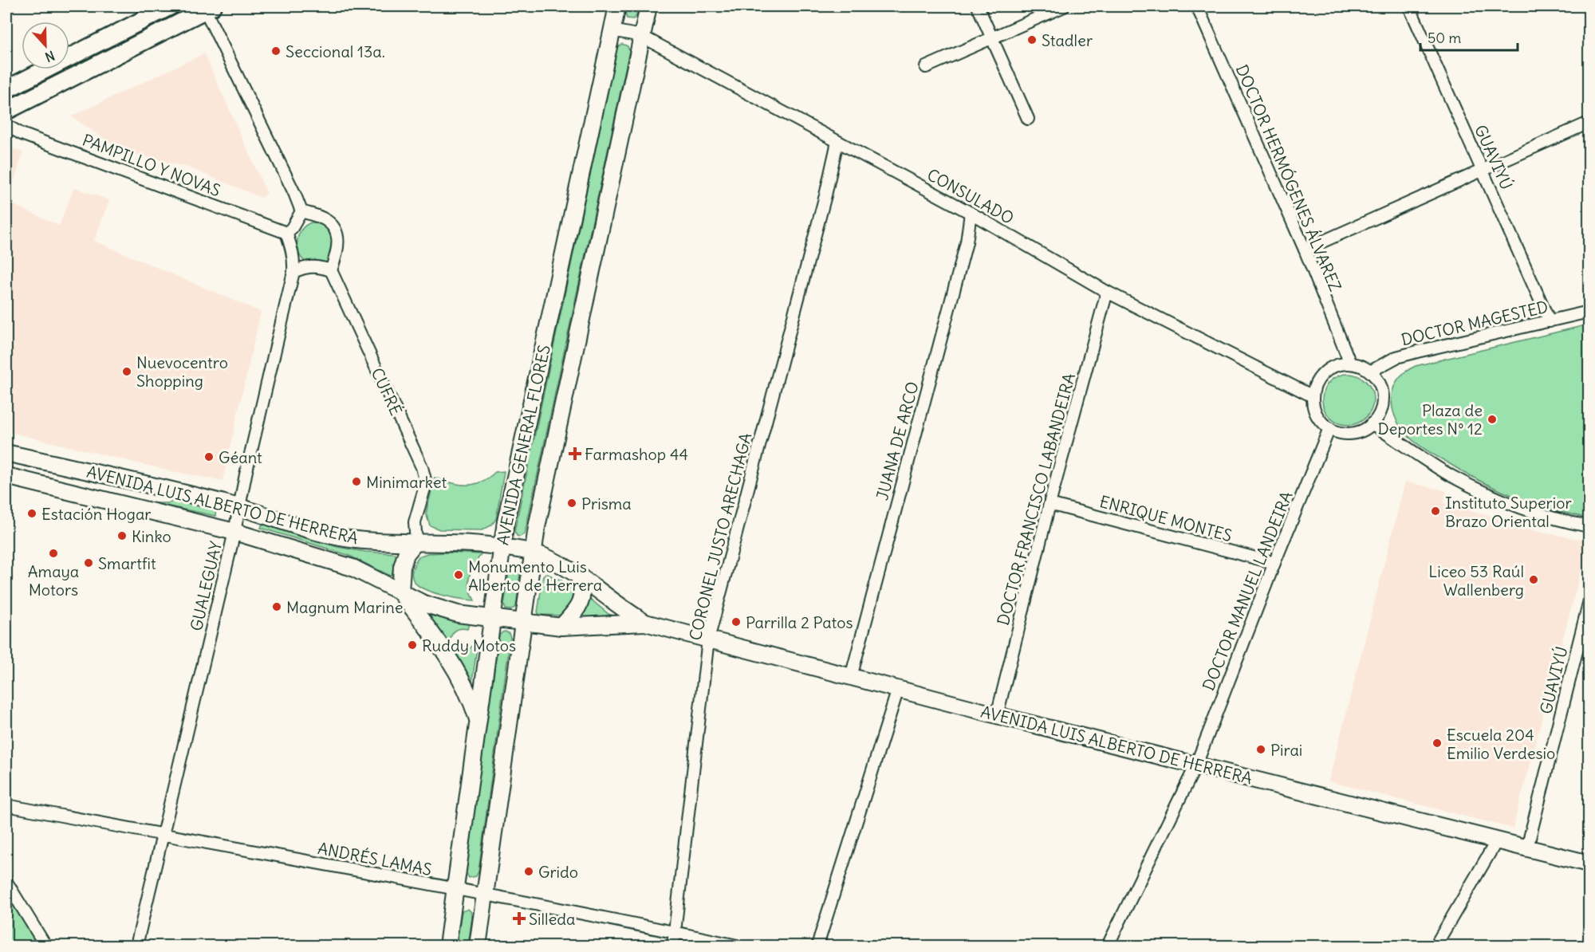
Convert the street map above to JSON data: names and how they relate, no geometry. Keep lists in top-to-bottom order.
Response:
{
  "streets": {
    "main road": ["AVENIDA GENERAL FLORES", "AVENIDA LUIS ALBERTO DE HERRERA"],
    "street": [
      "GUAVIYÚ",
      "PAMPILLO Y NOVAS",
      "DOCTOR HERMÓGENES ÁLVAREZ",
      "CONSULADO",
      "DOCTOR MAGESTED",
      "CUFRÉ",
      "JUANA DE ARCO",
      "DOCTOR FRANCISCO LABANDEIRA",
      "ENRIQUE MONTES",
      "CORONEL JUSTO ARECHAGA",
      "GUALEGUAY",
      "DOCTOR MANUEL LANDEIRA",
      "ANDRÉS LAMAS"
    ]
  },
  "crossings": [
    ["GUAVIYÚ", "DOCTOR MAGESTED"],
    ["GUAVIYÚ", "AVENIDA LUIS ALBERTO DE HERRERA"],
    ["PAMPILLO Y NOVAS", "GUALEGUAY"],
    ["DOCTOR HERMÓGENES ÁLVAREZ", "CONSULADO"],
    ["DOCTOR HERMÓGENES ÁLVAREZ", "DOCTOR MAGESTED"],
    ["DOCTOR HERMÓGENES ÁLVAREZ", "DOCTOR MANUEL LANDEIRA"],
    ["CONSULADO", "DOCTOR MAGESTED"],
    ["CONSULADO", "JUANA DE ARCO"],
    ["CONSULADO", "AVENIDA GENERAL FLORES"],
    ["CONSULADO", "DOCTOR FRANCISCO LABANDEIRA"],
    ["CONSULADO", "CORONEL JUSTO ARECHAGA"],
    ["CONSULADO", "DOCTOR MANUEL LANDEIRA"],
    ["DOCTOR MAGESTED", "DOCTOR MANUEL LANDEIRA"],
    ["CUFRÉ", "AVENIDA LUIS ALBERTO DE HERRERA"],
    ["JUANA DE ARCO", "AVENIDA LUIS ALBERTO DE HERRERA"],
    ["AVENIDA GENERAL FLORES", "AVENIDA LUIS ALBERTO DE HERRERA"],
    ["AVENIDA GENERAL FLORES", "ANDRÉS LAMAS"],
    ["DOCTOR FRANCISCO LABANDEIRA", "AVENIDA LUIS ALBERTO DE HERRERA"],
    ["DOCTOR FRANCISCO LABANDEIRA", "ENRIQUE MONTES"],
    ["AVENIDA LUIS ALBERTO DE HERRERA", "CORONEL JUSTO ARECHAGA"],
    ["AVENIDA LUIS ALBERTO DE HERRERA", "GUALEGUAY"],
    ["AVENIDA LUIS ALBERTO DE HERRERA", "DOCTOR MANUEL LANDEIRA"],
    ["ENRIQUE MONTES", "DOCTOR MANUEL LANDEIRA"],
    ["CORONEL JUSTO ARECHAGA", "ANDRÉS LAMAS"],
    ["GUALEGUAY", "ANDRÉS LAMAS"]
  ],
  "places": {
    "other": [
      "Stadler",
      "Seccional 13a.",
      "Nuevocentro Shopping",
      "Plaza de Deportes Nº 12",
      "Géant",
      "Minimarket",
      "Prisma",
      "Instituto Superior Brazo Oriental",
      "Estación Hogar",
      "Kinko",
      "Amaya Motors",
      "Smartfit",
      "Monumento Luis Alberto de Herrera",
      "Liceo 53 Raúl Wallenberg",
      "Magnum Marine",
      "Parrilla 2 Patos",
      "Ruddy Motos",
      "Escuela 204 Emilio Verdesio",
      "Pirai",
      "Grido"
    ],
    "health": ["Farmashop 44", "Silleda"]
  },
  "scale_bar": "50 m",
  "north": "bottom"
}
